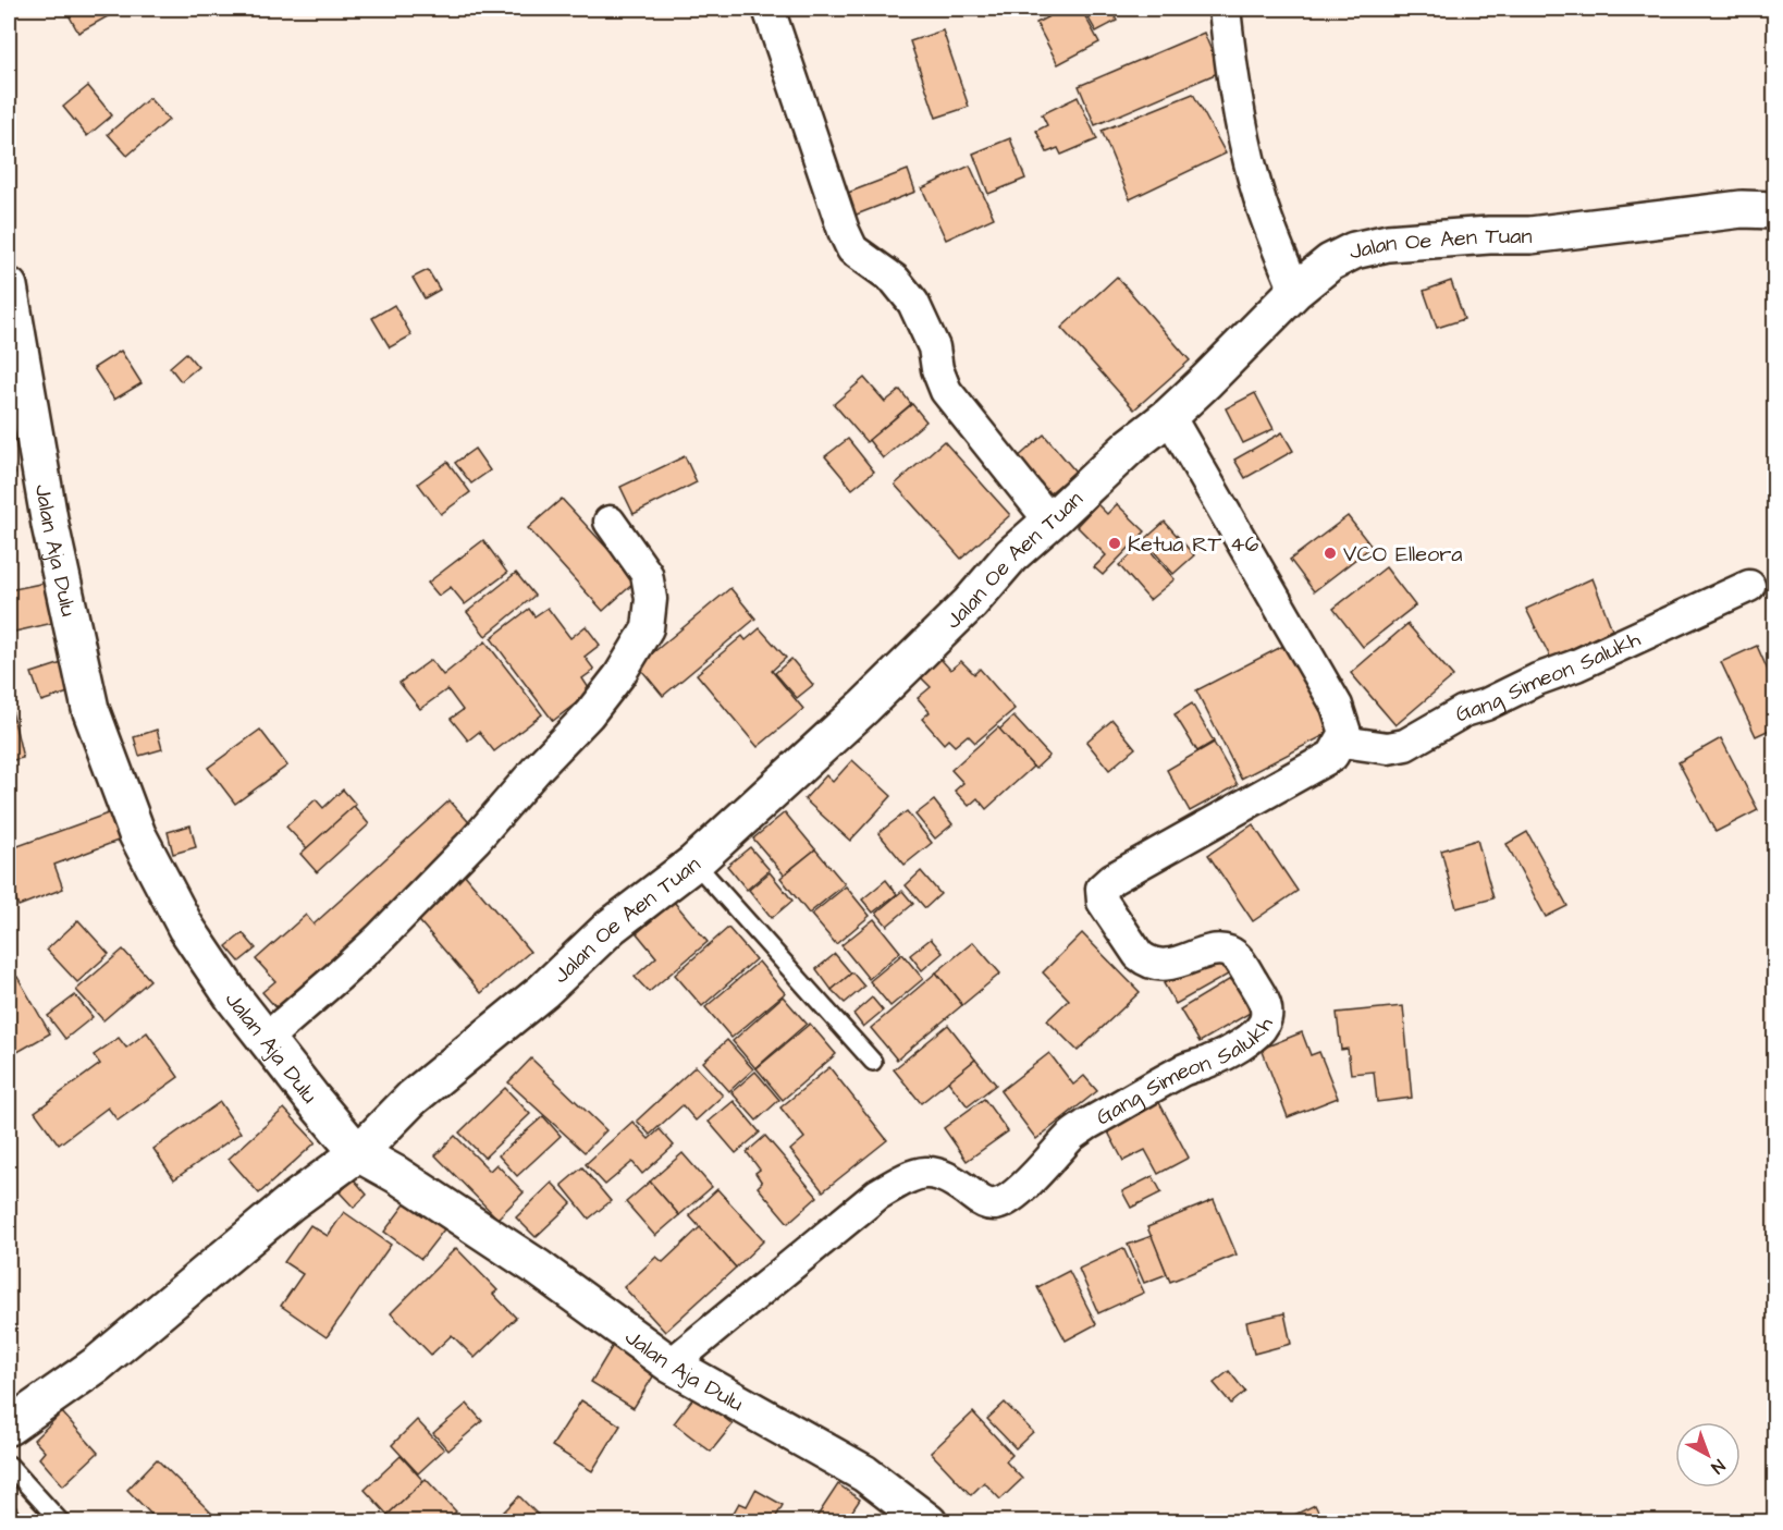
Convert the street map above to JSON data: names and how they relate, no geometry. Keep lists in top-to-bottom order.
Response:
{
  "streets": {
    "street": ["Jalan Oe Aen Tuan", "Jalan Aja Dulu", "Gang Simeon Salukh"]
  },
  "crossings": [
    ["Jalan Oe Aen Tuan", "Jalan Aja Dulu"],
    ["Jalan Aja Dulu", "Gang Simeon Salukh"]
  ],
  "places": ["Ketua RT 46", "VCO Elleora"],
  "north": "bottom right"
}
